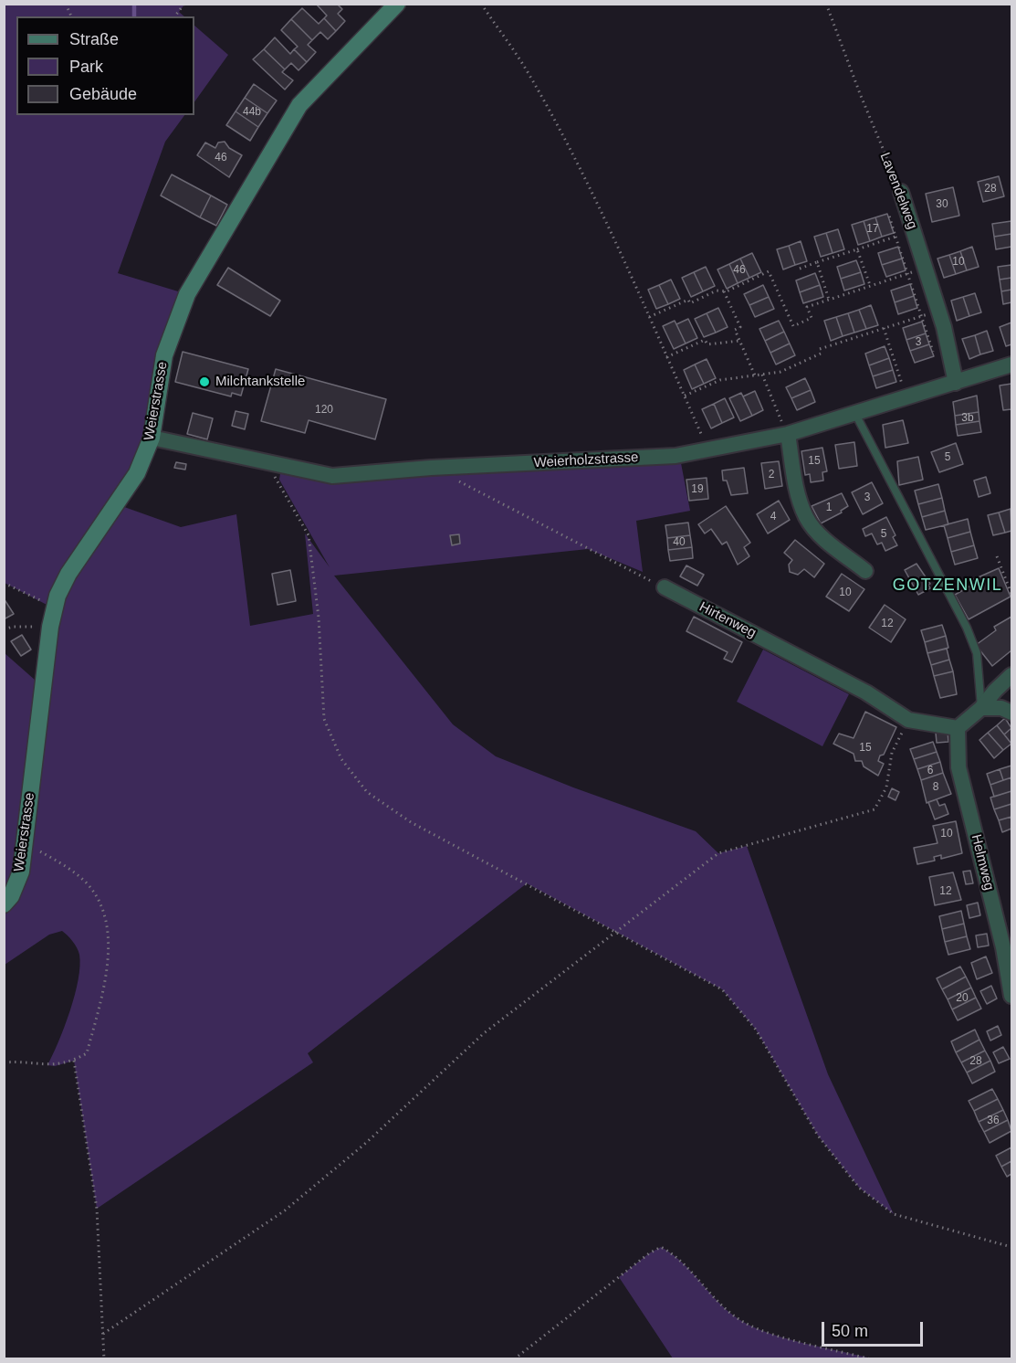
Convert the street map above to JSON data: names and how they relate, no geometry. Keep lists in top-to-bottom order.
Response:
{
  "streets": {
    "street": [
      "Lavendelweg",
      "Weierstrasse",
      "Weierholzstrasse",
      "Hirtenweg",
      "Helmweg"
    ]
  },
  "crossings": [
    ["Lavendelweg", "Weierholzstrasse"],
    ["Weierstrasse", "Weierholzstrasse"],
    ["Hirtenweg", "Helmweg"]
  ],
  "districts": ["GOTZENWIL"],
  "places": ["Milchtankstelle"],
  "house_numbers": [
    "44b",
    "46",
    "28",
    "30",
    "17",
    "10",
    "46",
    "3",
    "120",
    "3b",
    "5",
    "15",
    "2",
    "19",
    "3",
    "1",
    "4",
    "5",
    "40",
    "10",
    "12",
    "15",
    "6",
    "8",
    "10",
    "12",
    "20",
    "28",
    "36"
  ],
  "legend": ["Straße", "Park", "Gebäude"],
  "scale_bar": "50 m"
}
